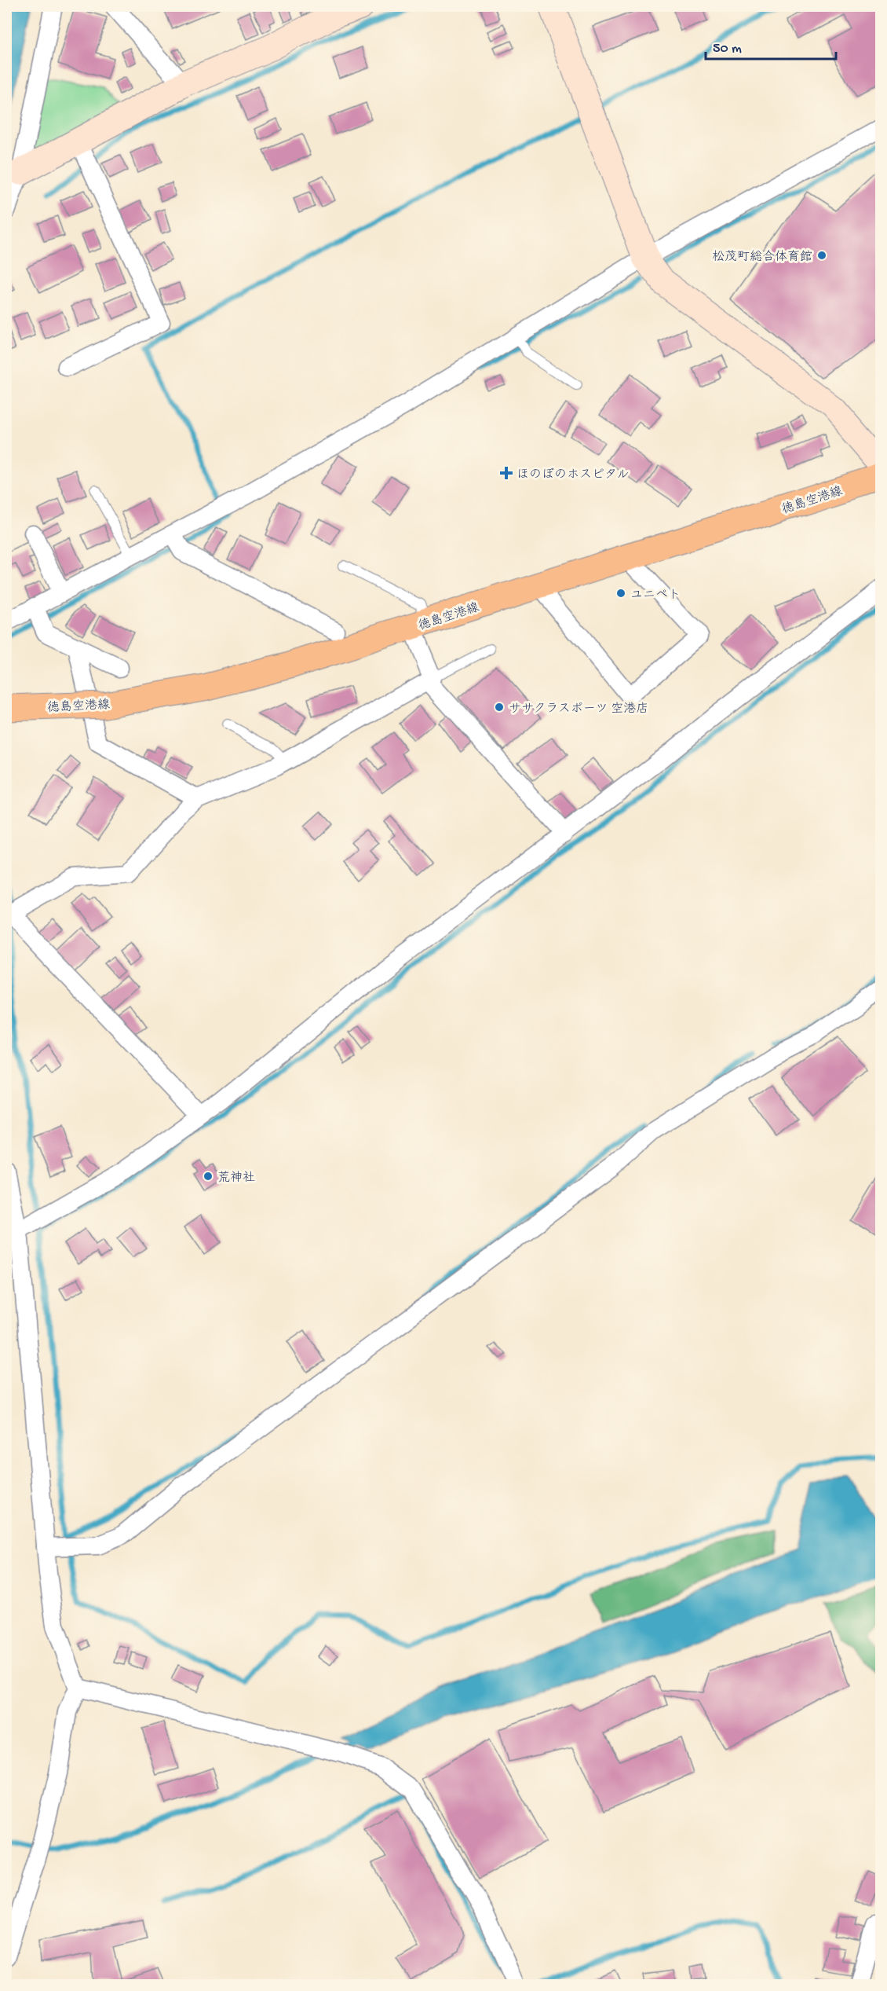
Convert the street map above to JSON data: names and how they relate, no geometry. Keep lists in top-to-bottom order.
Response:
{
  "streets": {
    "main road": ["徳島空港線"]
  },
  "places": {
    "other": [
      "松茂町総合体育館",
      "ユニペト",
      "ササクラスポーツ 空港店",
      "荒神社"
    ],
    "health": ["ほのぼのホスピタル"]
  },
  "scale_bar": "50 m"
}
